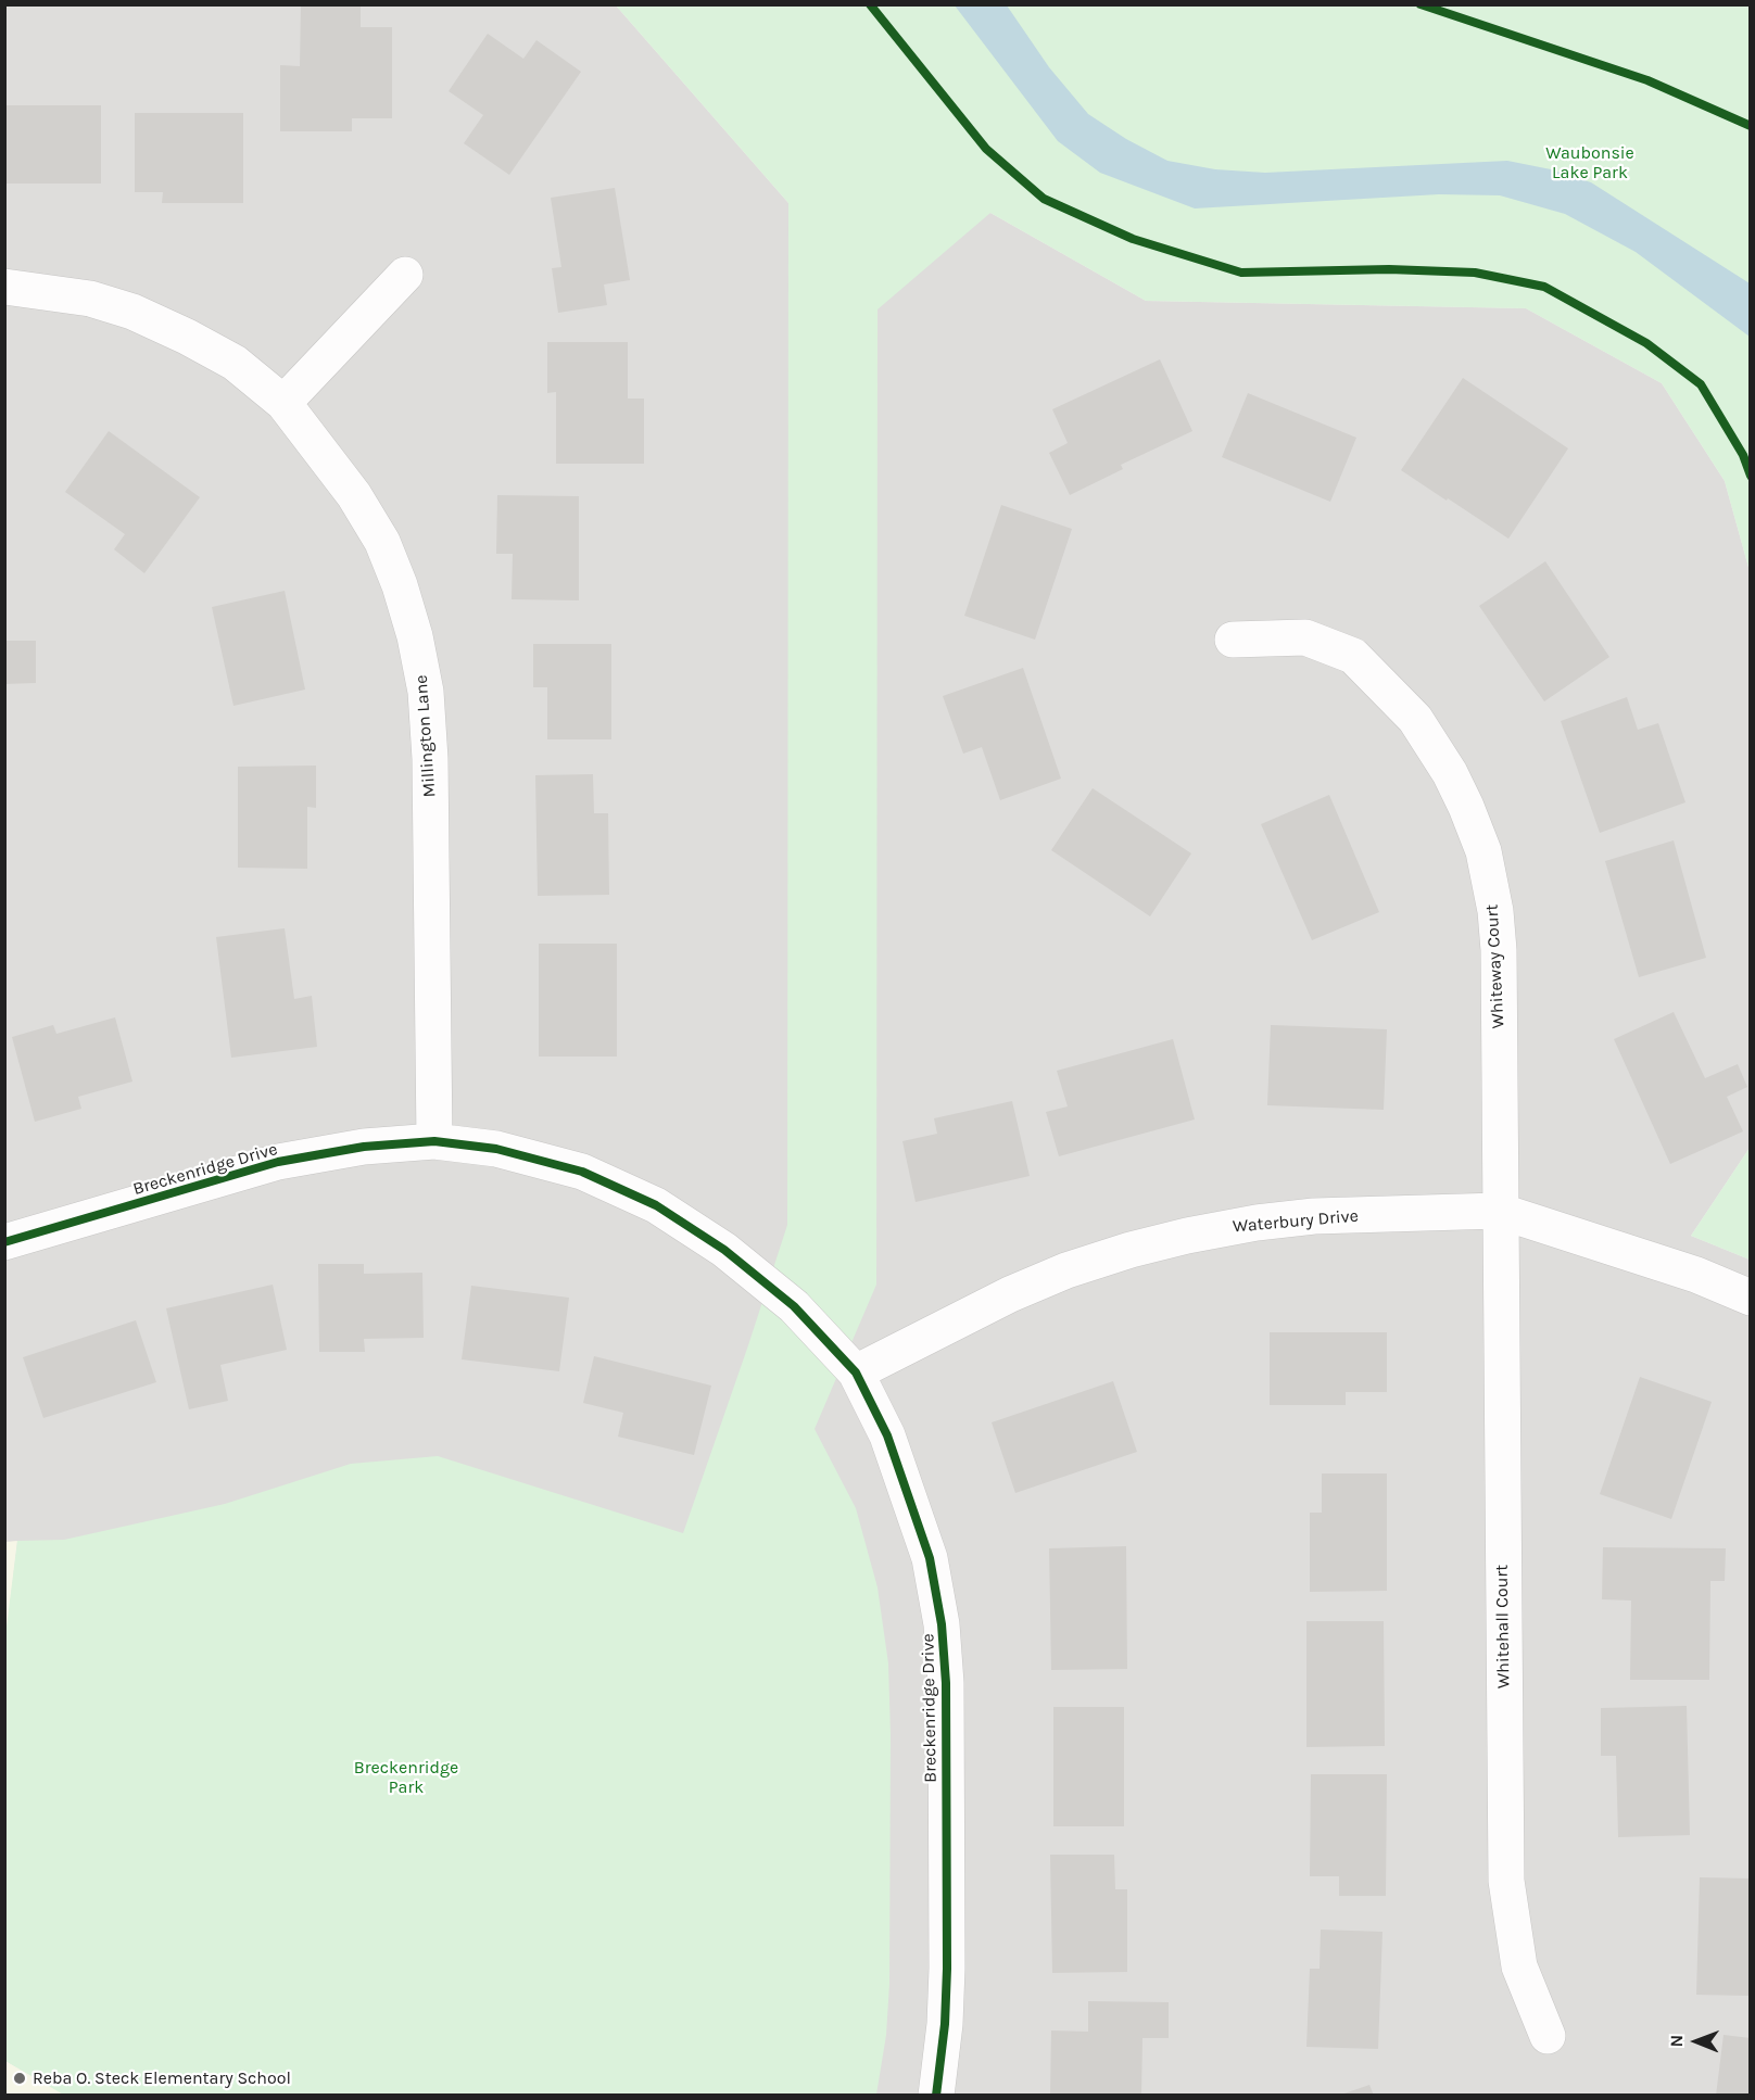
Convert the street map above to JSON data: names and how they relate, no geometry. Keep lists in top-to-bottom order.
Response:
{
  "streets": {
    "street": [
      "Millington Lane",
      "Whiteway Court",
      "Breckenridge Drive",
      "Waterbury Drive",
      "Whitehall Court"
    ]
  },
  "crossings": [
    ["Millington Lane", "Breckenridge Drive"],
    ["Whiteway Court", "Waterbury Drive"],
    ["Whiteway Court", "Whitehall Court"],
    ["Breckenridge Drive", "Waterbury Drive"],
    ["Waterbury Drive", "Whitehall Court"]
  ],
  "parks": ["Waubonsie Lake Park", "Breckenridge Park"],
  "places": ["Reba O. Steck Elementary School"],
  "north": "left"
}
